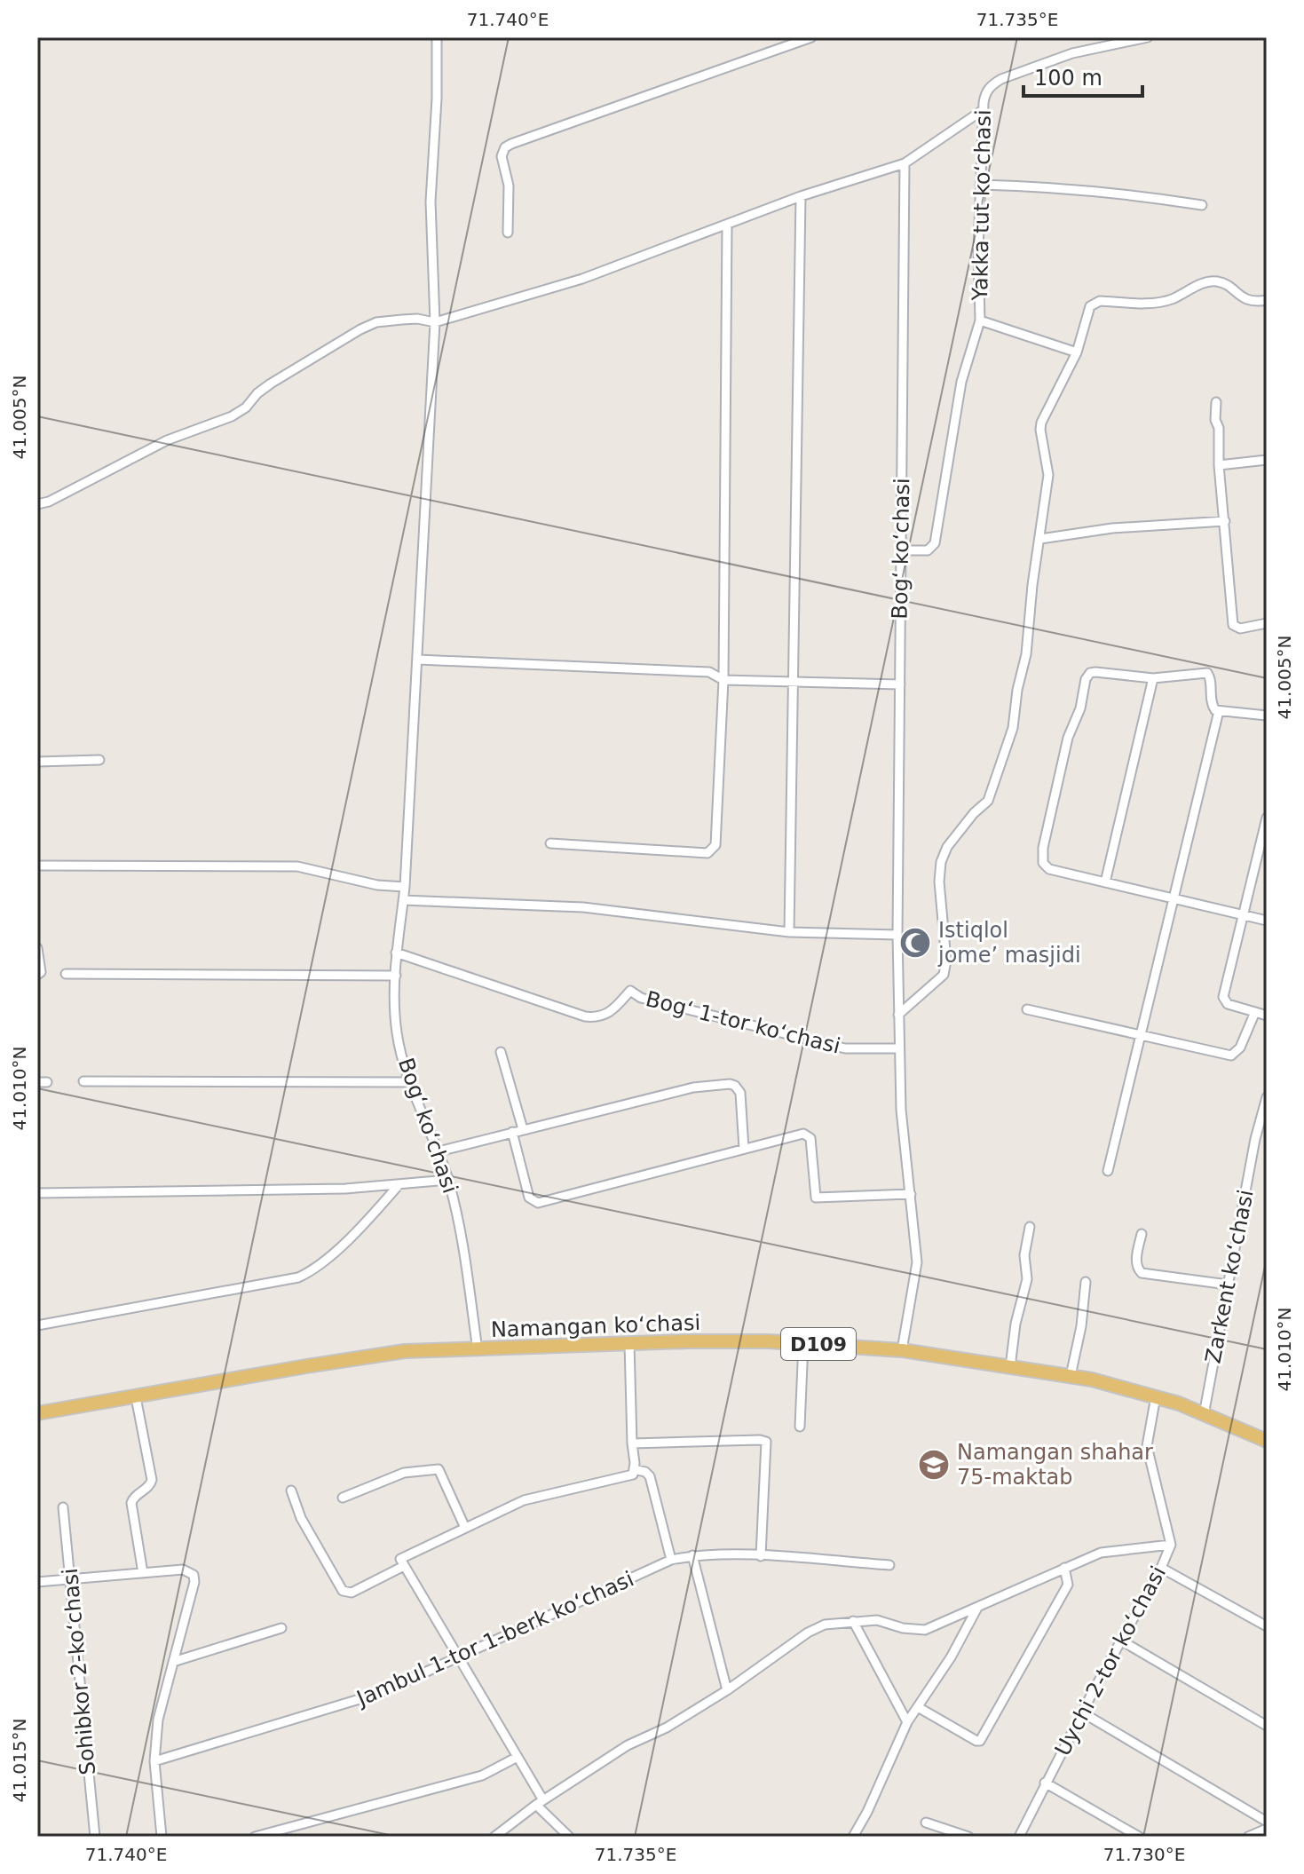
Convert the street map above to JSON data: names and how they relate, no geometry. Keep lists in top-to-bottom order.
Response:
{
  "streets": {
    "main road": ["Namangan koʻchasi", "D109"],
    "street": [
      "Yakka tut koʻchasi",
      "Bogʻ koʻchasi",
      "Bogʻ 1-tor koʻchasi",
      "Zarkent koʻchasi",
      "Jambul 1-tor 1-berk koʻchasi",
      "Uychi 2-tor koʻchasi",
      "Sohibkor 2-koʻchasi"
    ]
  },
  "crossings": [
    ["Yakka tut koʻchasi", "Bogʻ koʻchasi"],
    ["Bogʻ koʻchasi", "Bogʻ 1-tor koʻchasi"],
    ["Bogʻ koʻchasi", "Namangan koʻchasi"],
    ["Zarkent koʻchasi", "D109"],
    ["Namangan koʻchasi", "D109"],
    ["Namangan koʻchasi", "Uychi 2-tor koʻchasi"],
    ["D109", "Uychi 2-tor koʻchasi"]
  ],
  "places": {
    "mosque": ["Istiqlol jome’ masjidi"],
    "school or university": ["Namangan shahar 75-maktab"]
  },
  "scale_bar": "100 m",
  "coordinates": [
    "71.740°E",
    "71.735°E",
    "41.005°N",
    "41.010°N",
    "41.015°N",
    "71.730°E"
  ]
}
